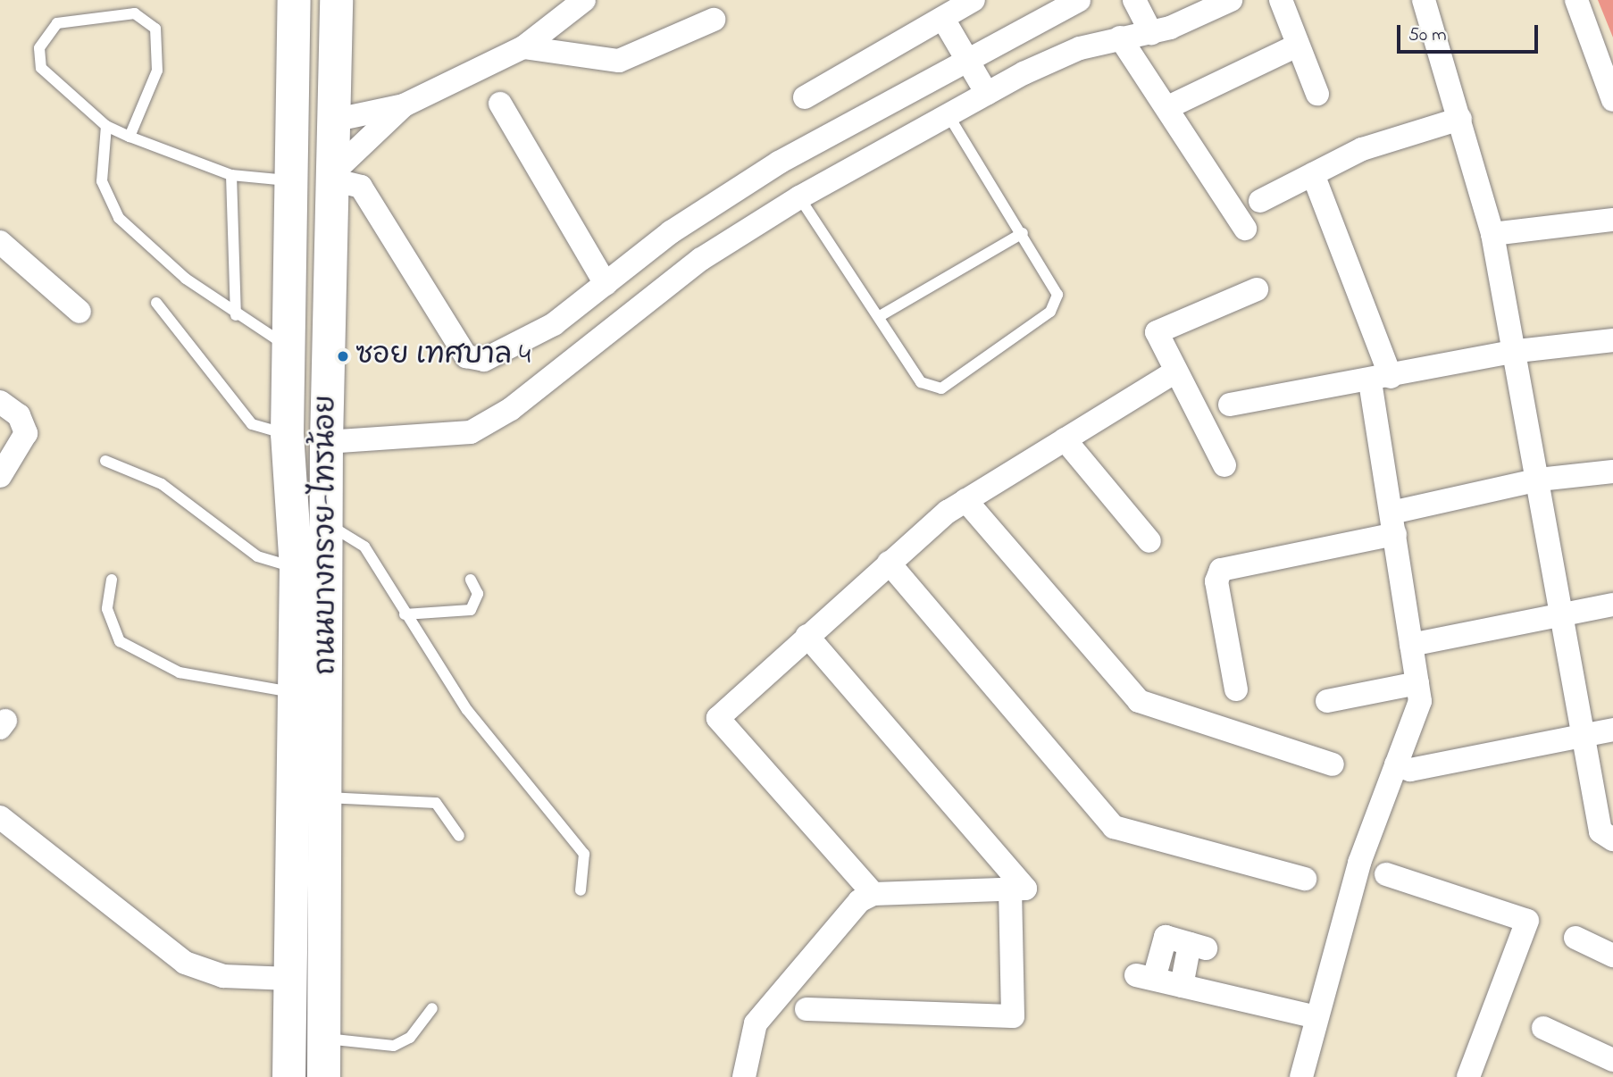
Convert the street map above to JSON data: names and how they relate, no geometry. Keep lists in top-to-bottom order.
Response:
{
  "streets": {
    "main road": ["ถนนบางกรวย-ไทรน้อย"]
  },
  "places": ["ซอย เทศบาล 4"],
  "scale_bar": "50 m"
}
